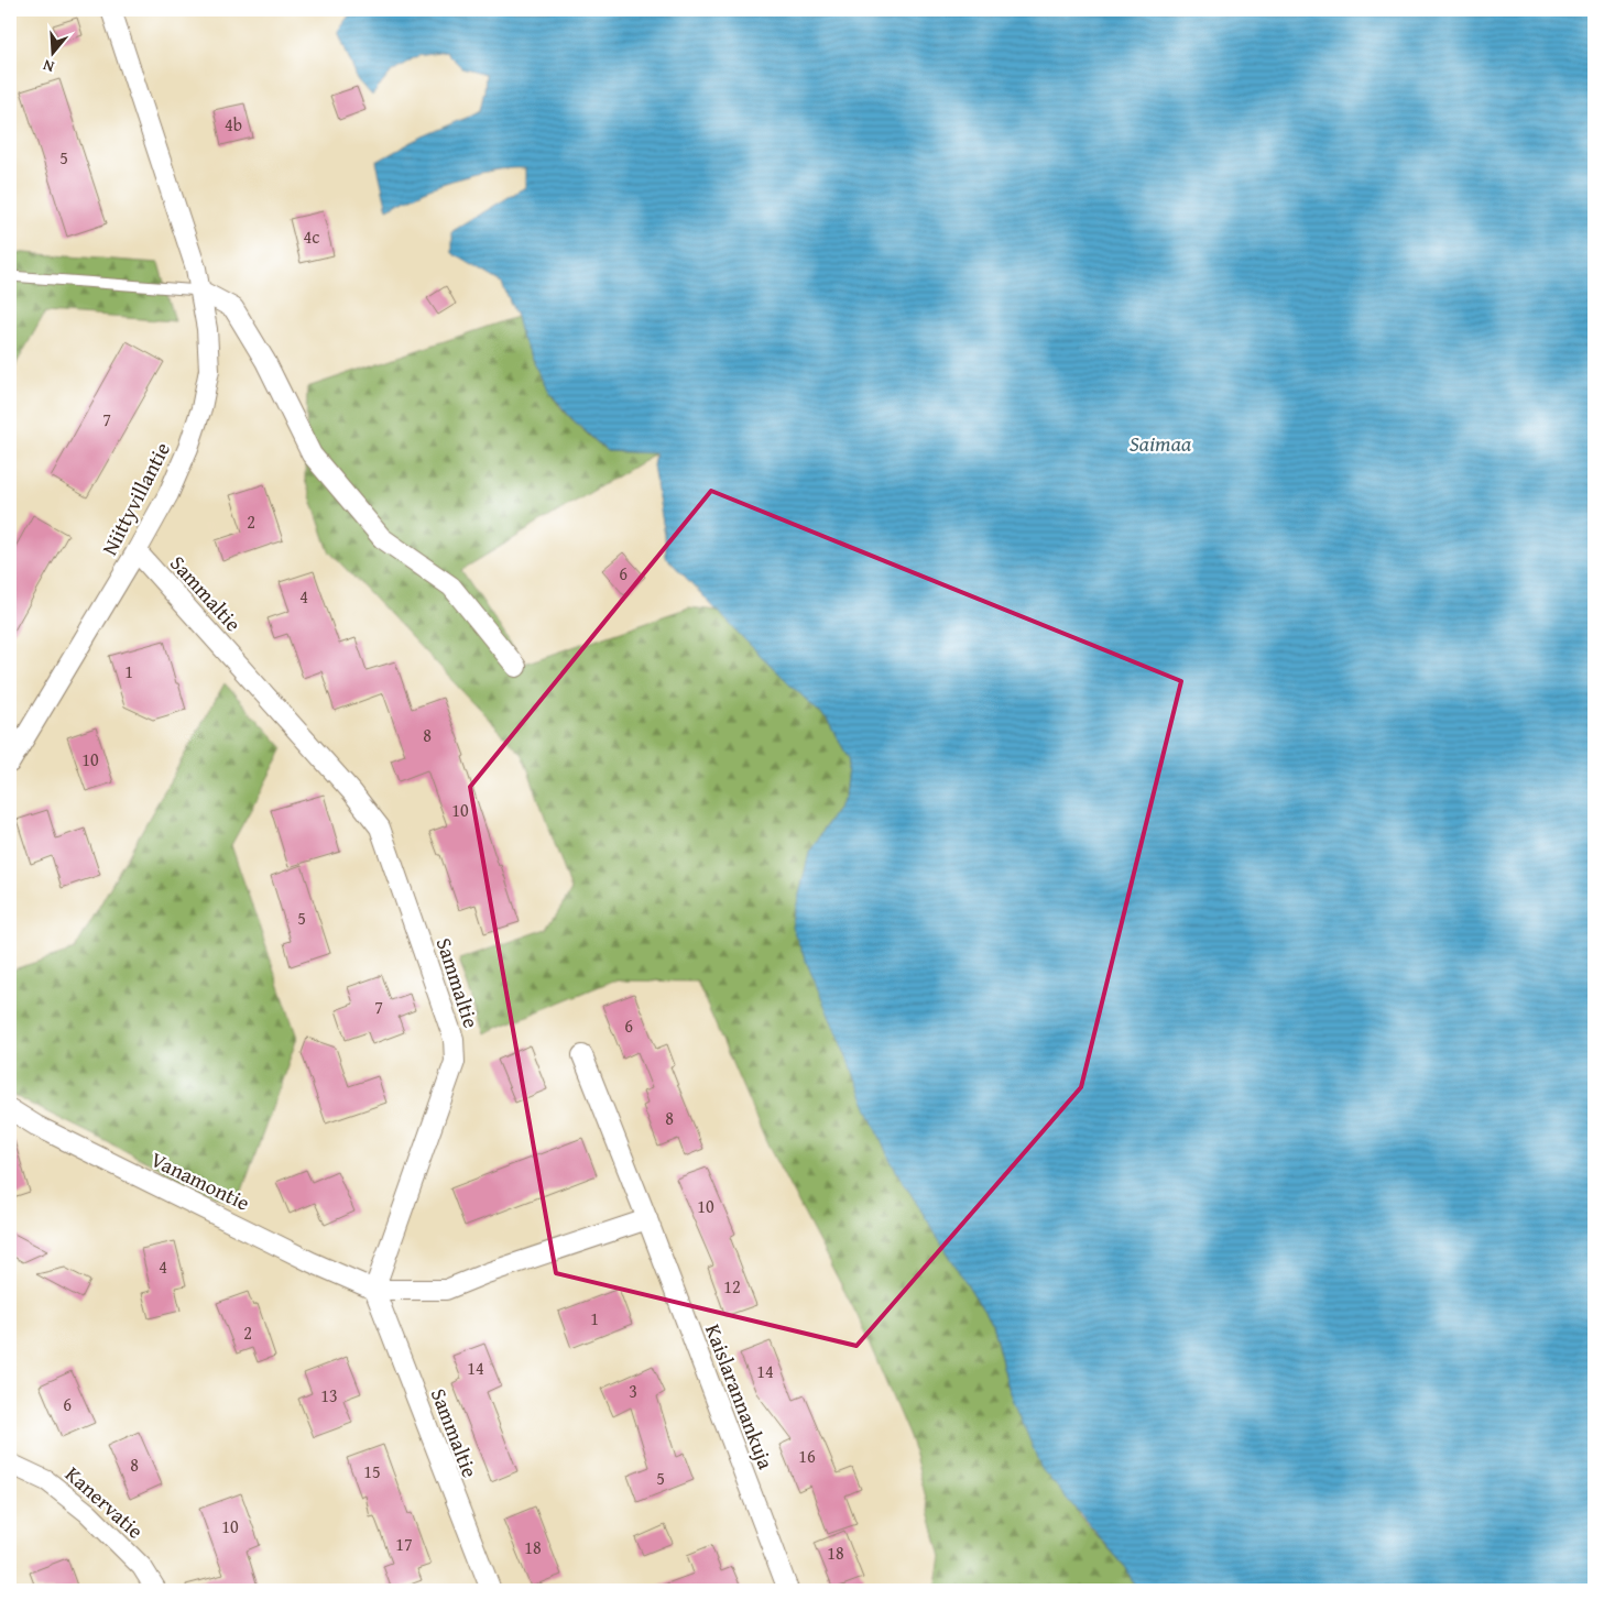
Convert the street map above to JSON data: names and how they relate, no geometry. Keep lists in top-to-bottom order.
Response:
{
  "streets": {
    "street": [
      "Niittyvillantie",
      "Sammaltie",
      "Vanamontie",
      "Kaislarannankuja",
      "Kanervatie"
    ]
  },
  "crossings": [
    ["Niittyvillantie", "Sammaltie"],
    ["Sammaltie", "Vanamontie"]
  ],
  "water": ["Saimaa"],
  "house_numbers": [
    "4b",
    "5",
    "4c",
    "7",
    "2",
    "6",
    "4",
    "1",
    "8",
    "10",
    "10",
    "5",
    "7",
    "6",
    "8",
    "10",
    "4",
    "12",
    "1",
    "2",
    "14",
    "14",
    "3",
    "13",
    "6",
    "16",
    "8",
    "15",
    "5",
    "10",
    "17",
    "18",
    "18"
  ],
  "north": "bottom"
}
